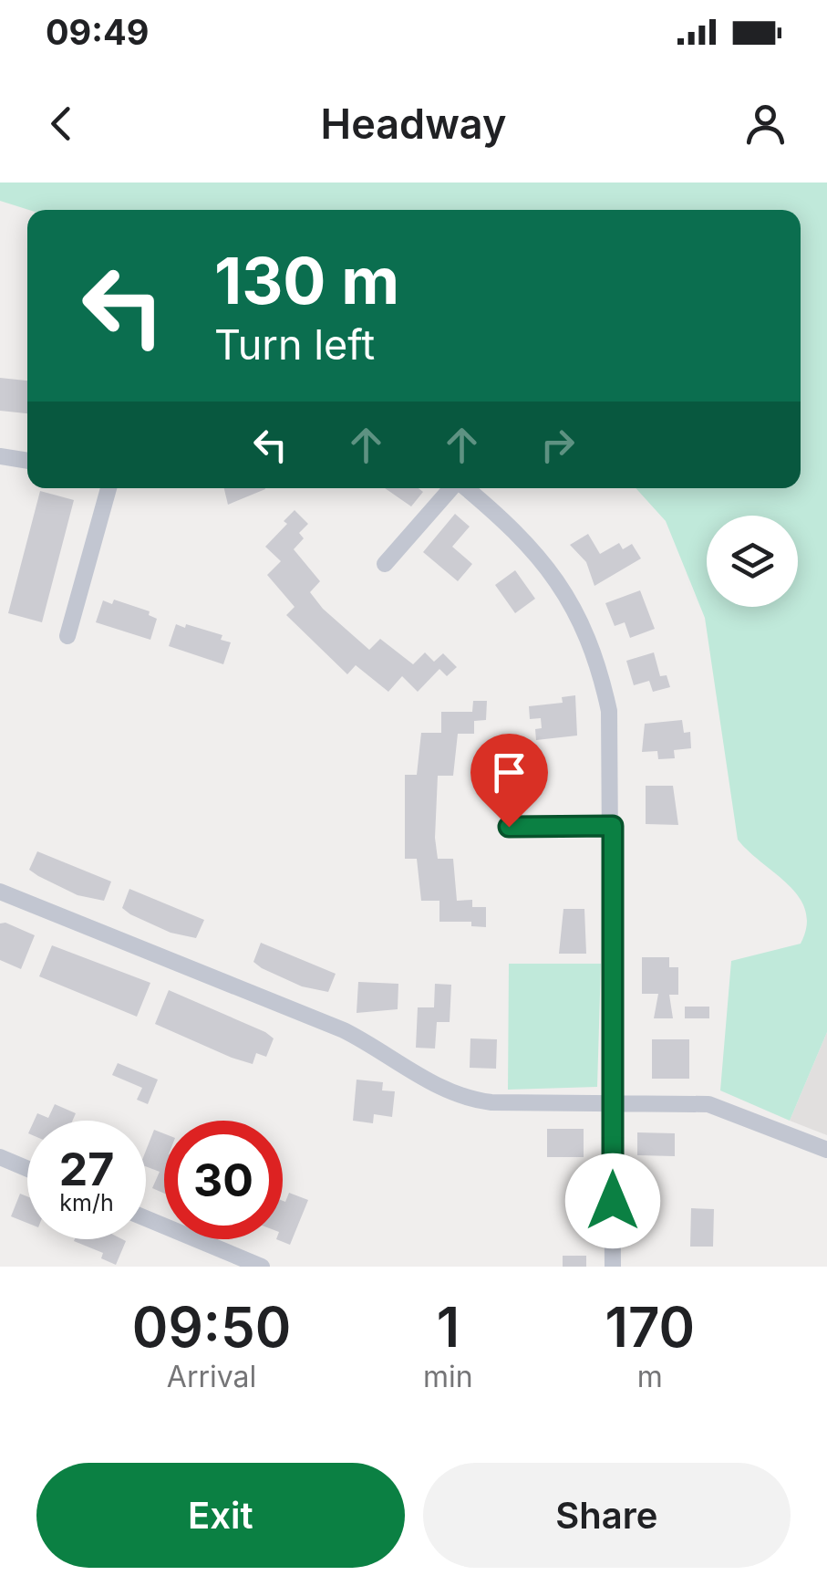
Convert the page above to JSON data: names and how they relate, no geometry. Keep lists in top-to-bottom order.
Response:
{
  "page": {
    "status": "09:49",
    "header": "Headway",
    "turn": ["130 m", "Turn left"],
    "speed": "27 km/h",
    "limit": "30",
    "eta": [
      "09:50",
      "Arrival",
      "1",
      "min",
      "170",
      "m"
    ],
    "buttons": ["Exit", "Share"]
  }
}
